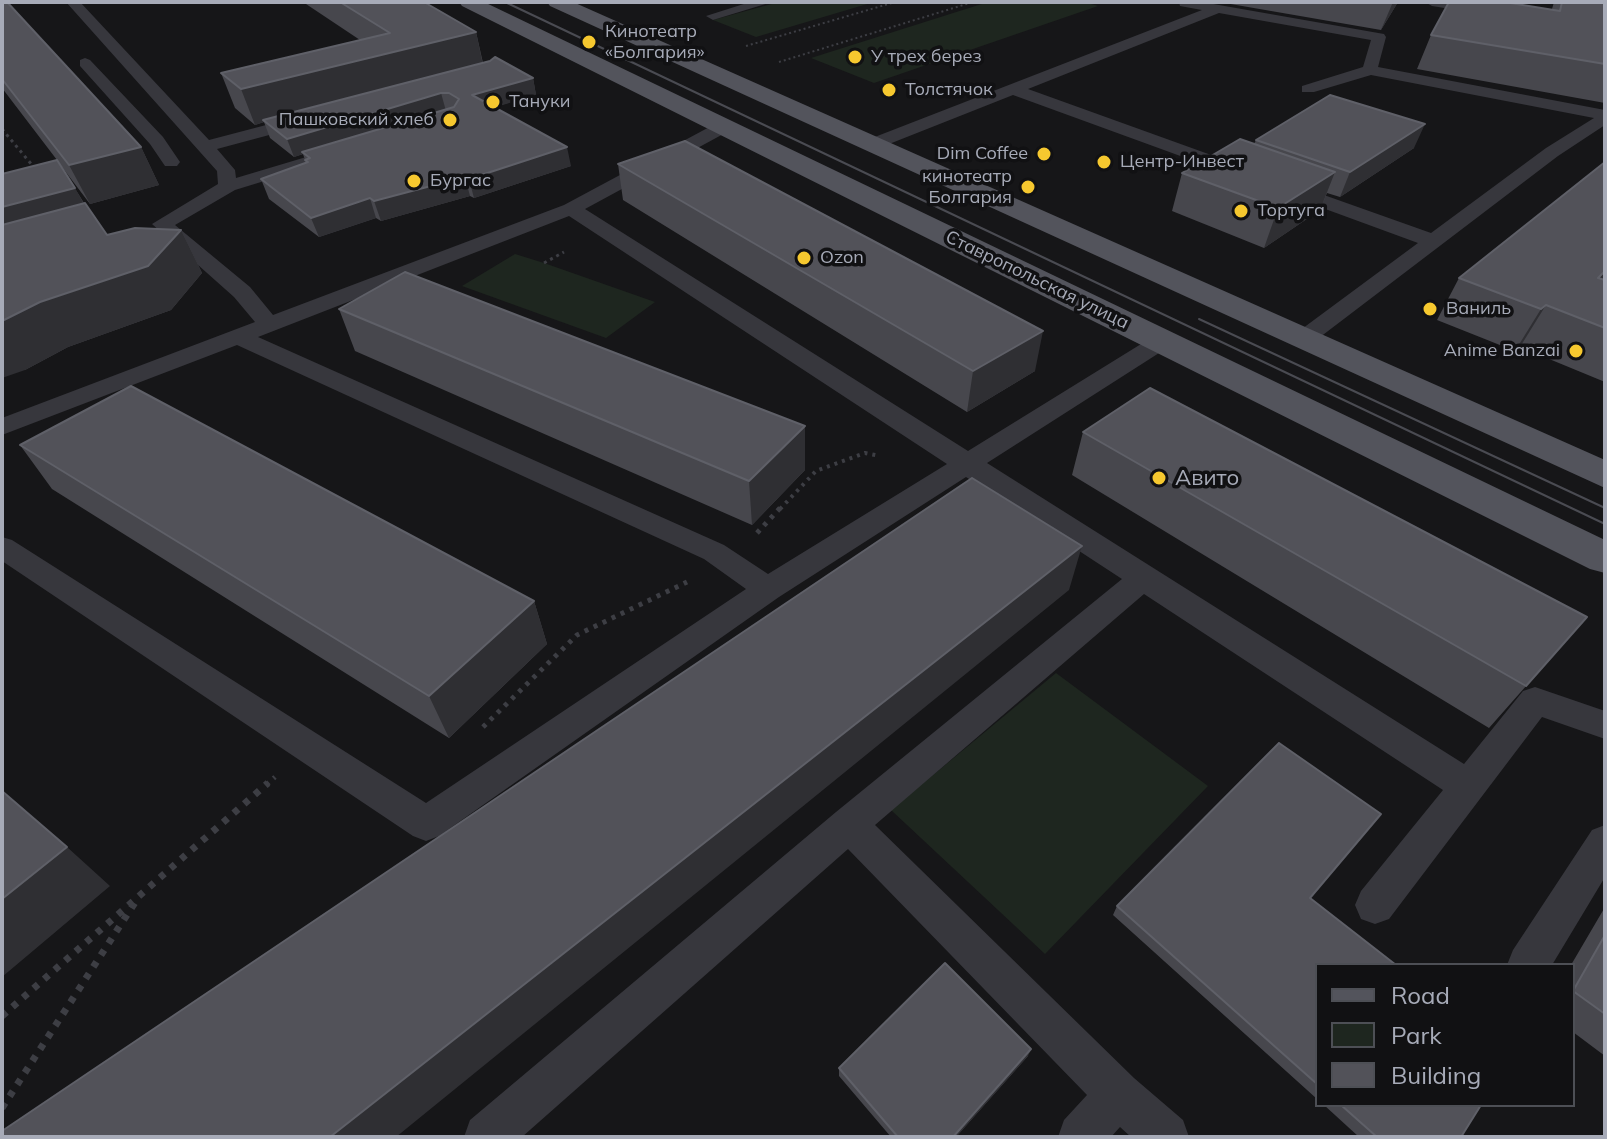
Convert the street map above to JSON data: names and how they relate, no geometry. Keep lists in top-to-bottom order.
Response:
{
  "streets": {
    "main road": ["Ставропольская улица"]
  },
  "places": [
    "Кинотеатр «Болгария»",
    "У трех берез",
    "Толстячок",
    "Тануки",
    "Пашковский хлеб",
    "Dim Coffee",
    "Центр-Инвест",
    "Бургас",
    "кинотеатр Болгария",
    "Тортуга",
    "Ozon",
    "Ваниль",
    "Anime Banzai",
    "Авито"
  ],
  "legend": ["Road", "Park", "Building"]
}
